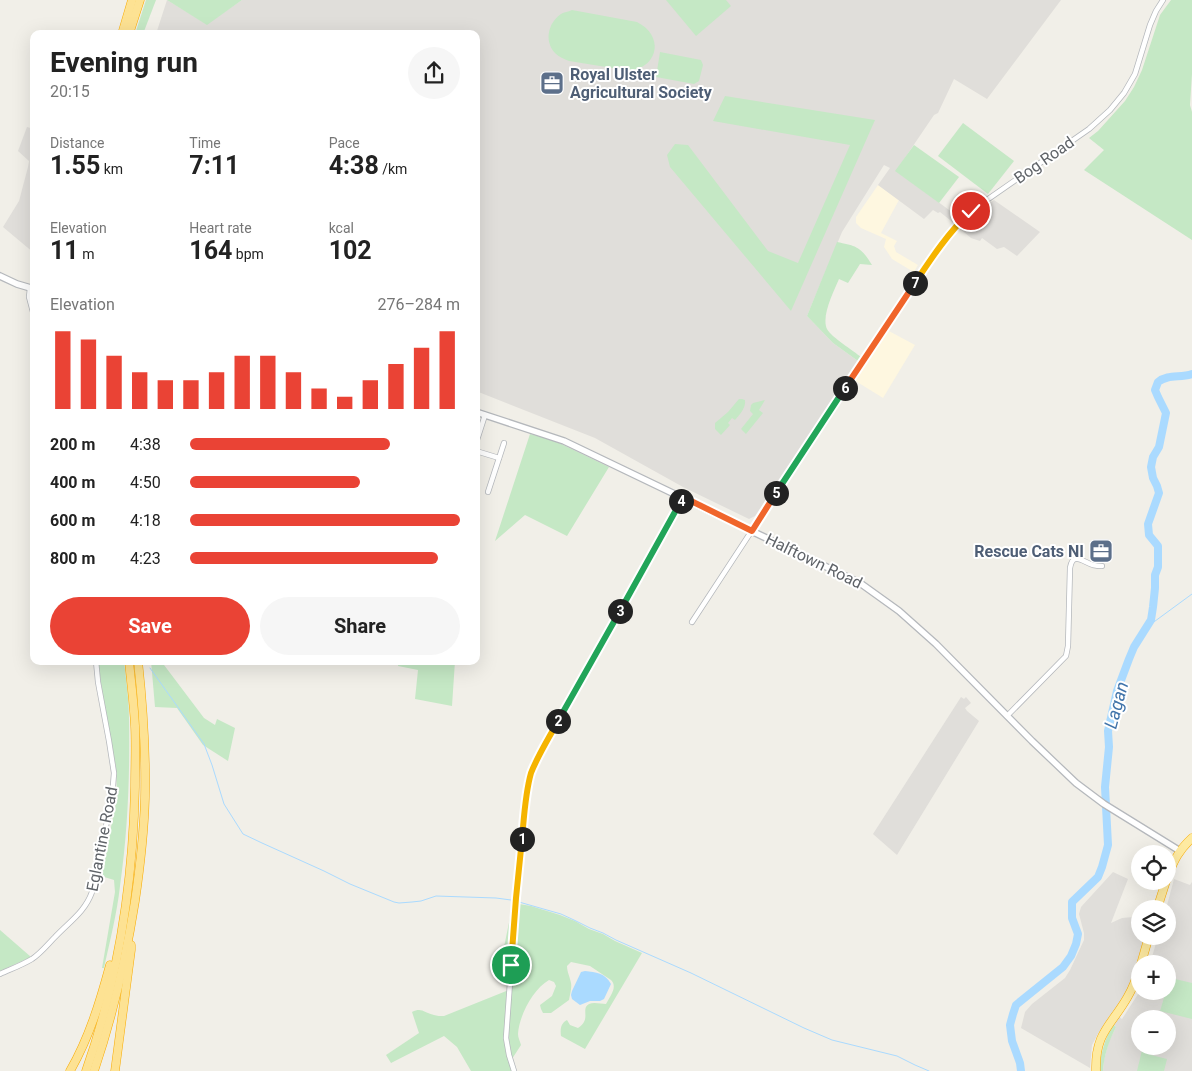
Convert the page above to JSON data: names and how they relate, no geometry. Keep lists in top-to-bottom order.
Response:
{
  "streets": {
    "street": ["Bog Road", "Halftown Road", "Eglantine Road"]
  },
  "crossings": [
    ["Bog Road", "Halftown Road"]
  ],
  "water": ["Lagan"],
  "places": {
    "office": ["Royal Ulster Agricultural Society", "Rescue Cats NI"]
  },
  "page": {
    "heading": ["Evening run", "20:15"],
    "stats": [
      ["Distance", "1.55 km"],
      ["Time", "7:11"],
      ["Pace", "4:38 /km"],
      ["Elevation", "11 m"],
      ["Heart rate", "164 bpm"],
      ["kcal", "102"]
    ],
    "pins": [
      "7",
      "6",
      "5",
      "4",
      "3",
      "2",
      "1"
    ],
    "chart": ["Elevation", "276–284 m"],
    "list": [
      {
        "name": "200 m",
        "note": "4:38"
      },
      {
        "name": "400 m",
        "note": "4:50"
      },
      {
        "name": "600 m",
        "note": "4:18"
      },
      {
        "name": "800 m",
        "note": "4:23"
      }
    ],
    "buttons": ["Save", "Share"],
    "map_buttons": ["+", "−"]
  }
}
